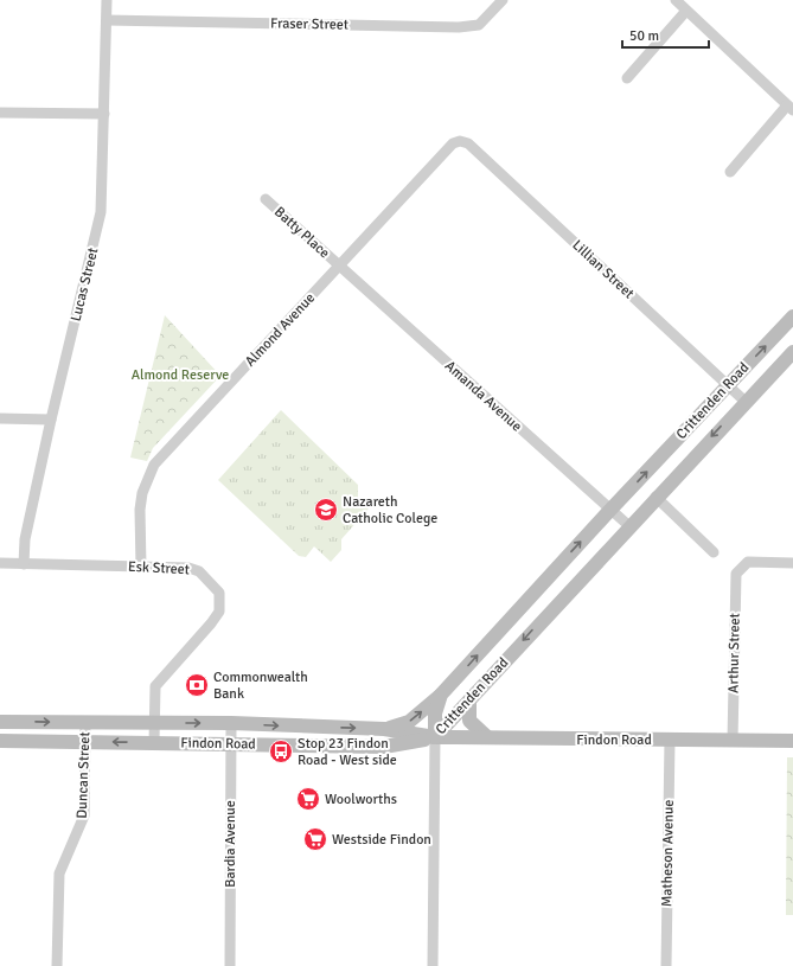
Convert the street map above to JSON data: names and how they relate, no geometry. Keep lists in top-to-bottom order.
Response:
{
  "streets": {
    "main road": ["Crittenden Road", "Findon Road"],
    "street": [
      "Fraser Street",
      "Batty Place",
      "Lillian Street",
      "Lucas Street",
      "Almond Avenue",
      "Amanda Avenue",
      "Esk Street",
      "Arthur Street",
      "Duncan Street",
      "Bardia Avenue",
      "Matheson Avenue"
    ]
  },
  "crossings": [
    ["Fraser Street", "Lucas Street"],
    ["Batty Place", "Almond Avenue"],
    ["Batty Place", "Amanda Avenue"],
    ["Lillian Street", "Almond Avenue"],
    ["Lillian Street", "Crittenden Road"],
    ["Lucas Street", "Esk Street"],
    ["Almond Avenue", "Amanda Avenue"],
    ["Almond Avenue", "Esk Street"],
    ["Amanda Avenue", "Crittenden Road"],
    ["Crittenden Road", "Findon Road"],
    ["Esk Street", "Findon Road"],
    ["Arthur Street", "Findon Road"],
    ["Findon Road", "Duncan Street"],
    ["Findon Road", "Bardia Avenue"],
    ["Findon Road", "Matheson Avenue"]
  ],
  "parks": ["Almond Reserve"],
  "places": {
    "school or university": ["Nazareth Catholic Colege"],
    "bank": ["Commonwealth Bank"],
    "bus stop": ["Stop 23 Findon Road - West side"],
    "supermarket": ["Woolworths", "Westside Findon"]
  },
  "scale_bar": "50 m"
}
